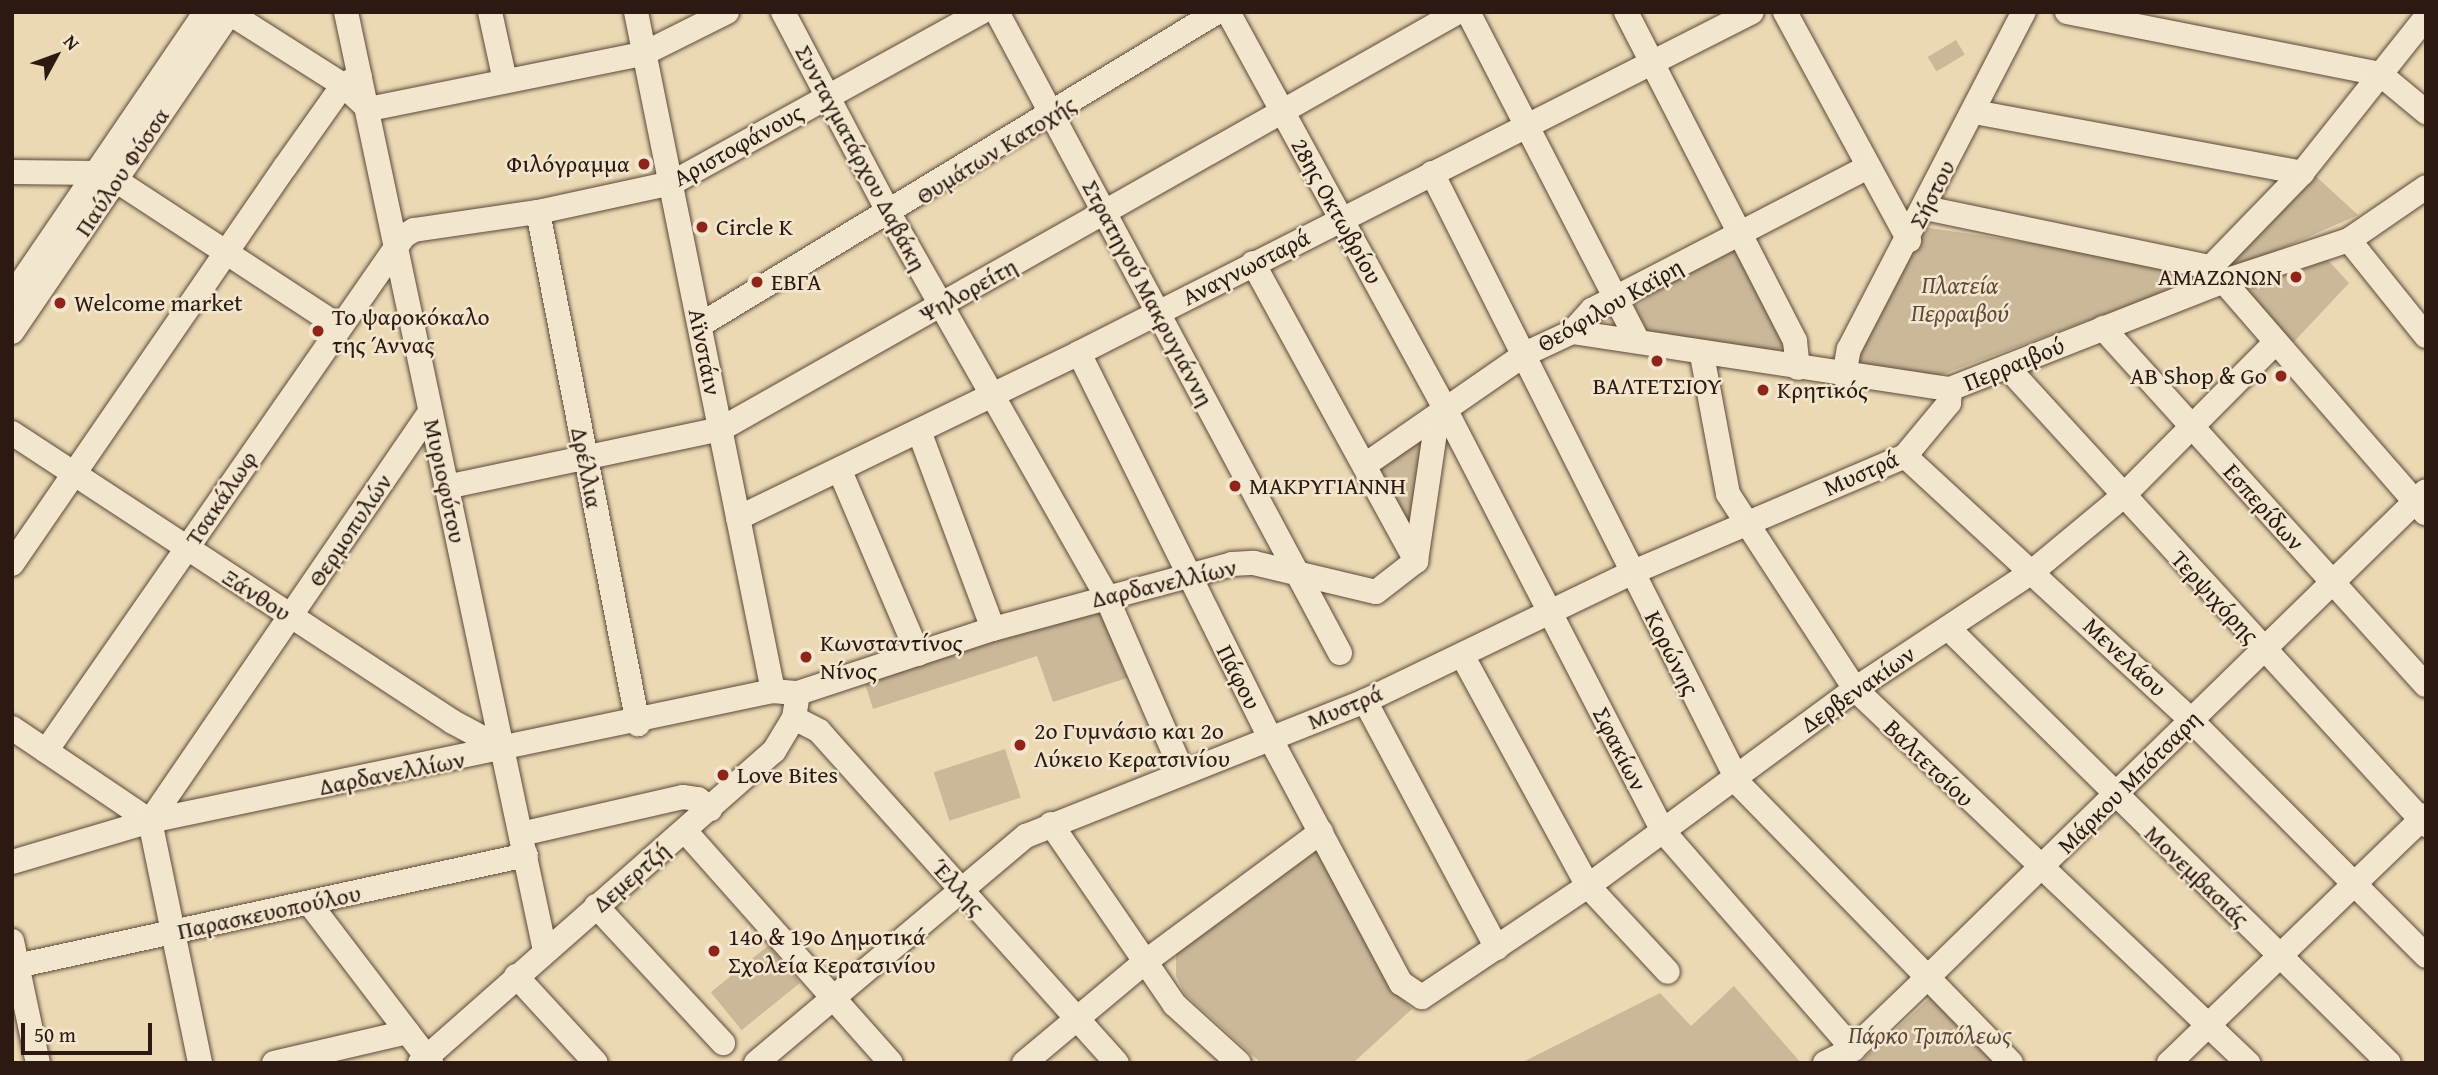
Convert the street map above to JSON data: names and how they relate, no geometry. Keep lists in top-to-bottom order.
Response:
{
  "streets": {
    "street": [
      "Αριστοφάνους",
      "Θυμάτων Κατοχής",
      "Συνταγματάρχου Δαβάκη",
      "Παύλου Φύσσα",
      "Σήστου",
      "28ης Οκτωβρίου",
      "Αναγνωσταρά",
      "Ψηλορείτη",
      "Στρατηγού Μακρυγιάννη",
      "Θεόφιλου Καϊρη",
      "Αϊνστάιν",
      "Περραιβού",
      "Δρέλλια",
      "Μυστρά",
      "Μυριοφύτου",
      "Τσακάλωφ",
      "Εσπερίδων",
      "Θερμοπυλών",
      "Δαρδανελλίων",
      "Ξάνθου",
      "Τερψιχόρης",
      "Κορώνης",
      "Μενελάου",
      "Πάφου",
      "Δερβενακίων",
      "Σφακίων",
      "Βαλτετσίου",
      "Μάρκου Μπότσαρη",
      "Μονεμβασιάς",
      "Δεμερτζή",
      "Έλλης",
      "Παρασκευοπούλου"
    ]
  },
  "crossings": [
    ["Αριστοφάνους", "Συνταγματάρχου Δαβάκη"],
    ["Αριστοφάνους", "Αϊνστάιν"],
    ["Αριστοφάνους", "Δρέλλια"],
    ["Αριστοφάνους", "Μυριοφύτου"],
    ["Αριστοφάνους", "Τσακάλωφ"],
    ["Θυμάτων Κατοχής", "Συνταγματάρχου Δαβάκη"],
    ["Θυμάτων Κατοχής", "Στρατηγού Μακρυγιάννη"],
    ["Θυμάτων Κατοχής", "Αϊνστάιν"],
    ["Συνταγματάρχου Δαβάκη", "Αναγνωσταρά"],
    ["Συνταγματάρχου Δαβάκη", "Ψηλορείτη"],
    ["Συνταγματάρχου Δαβάκη", "Μυστρά"],
    ["Συνταγματάρχου Δαβάκη", "Δαρδανελλίων"],
    ["Σήστου", "Περραιβού"],
    ["28ης Οκτωβρίου", "Αναγνωσταρά"],
    ["28ης Οκτωβρίου", "Ψηλορείτη"],
    ["28ης Οκτωβρίου", "Θεόφιλου Καϊρη"],
    ["28ης Οκτωβρίου", "Σφακίων"],
    ["Αναγνωσταρά", "Στρατηγού Μακρυγιάννη"],
    ["Αναγνωσταρά", "Αϊνστάιν"],
    ["Αναγνωσταρά", "Κορώνης"],
    ["Αναγνωσταρά", "Πάφου"],
    ["Ψηλορείτη", "Στρατηγού Μακρυγιάννη"],
    ["Ψηλορείτη", "Αϊνστάιν"],
    ["Ψηλορείτη", "Δρέλλια"],
    ["Ψηλορείτη", "Μυριοφύτου"],
    ["Στρατηγού Μακρυγιάννη", "Δαρδανελλίων"],
    ["Θεόφιλου Καϊρη", "Περραιβού"],
    ["Θεόφιλου Καϊρη", "Κορώνης"],
    ["Θεόφιλου Καϊρη", "Σφακίων"],
    ["Αϊνστάιν", "Δαρδανελλίων"],
    ["Περραιβού", "Μυστρά"],
    ["Περραιβού", "Εσπερίδων"],
    ["Περραιβού", "Τερψιχόρης"],
    ["Περραιβού", "Βαλτετσίου"],
    ["Δρέλλια", "Δαρδανελλίων"],
    ["Μυστρά", "Κορώνης"],
    ["Μυστρά", "Μενελάου"],
    ["Μυστρά", "Πάφου"],
    ["Μυστρά", "Σφακίων"],
    ["Μυστρά", "Βαλτετσίου"],
    ["Μυστρά", "Έλλης"],
    ["Μυριοφύτου", "Τσακάλωφ"],
    ["Μυριοφύτου", "Θερμοπυλών"],
    ["Μυριοφύτου", "Δαρδανελλίων"],
    ["Μυριοφύτου", "Ξάνθου"],
    ["Μυριοφύτου", "Δεμερτζή"],
    ["Μυριοφύτου", "Παρασκευοπούλου"],
    ["Τσακάλωφ", "Ξάνθου"],
    ["Εσπερίδων", "Δερβενακίων"],
    ["Εσπερίδων", "Μάρκου Μπότσαρη"],
    ["Θερμοπυλών", "Δαρδανελλίων"],
    ["Θερμοπυλών", "Ξάνθου"],
    ["Δαρδανελλίων", "Ξάνθου"],
    ["Δαρδανελλίων", "Πάφου"],
    ["Δαρδανελλίων", "Δεμερτζή"],
    ["Τερψιχόρης", "Δερβενακίων"],
    ["Τερψιχόρης", "Μάρκου Μπότσαρη"],
    ["Κορώνης", "Δερβενακίων"],
    ["Κορώνης", "Μάρκου Μπότσαρη"],
    ["Μενελάου", "Δερβενακίων"],
    ["Μενελάου", "Μάρκου Μπότσαρη"],
    ["Πάφου", "Δερβενακίων"],
    ["Δερβενακίων", "Σφακίων"],
    ["Δερβενακίων", "Βαλτετσίου"],
    ["Δερβενακίων", "Μονεμβασιάς"],
    ["Σφακίων", "Μάρκου Μπότσαρη"],
    ["Βαλτετσίου", "Μάρκου Μπότσαρη"],
    ["Μάρκου Μπότσαρη", "Μονεμβασιάς"],
    ["Δεμερτζή", "Έλλης"],
    ["Δεμερτζή", "Παρασκευοπούλου"]
  ],
  "parks": ["Πλατεία Περραιβού", "Πάρκο Τριπόλεως"],
  "places": [
    "Φιλόγραμμα",
    "Circle K",
    "ΑΜΑΖΩΝΩΝ",
    "ΕΒΓΑ",
    "Welcome market",
    "Το ψαροκόκαλο της Άννας",
    "ΒΑΛΤΕΤΣΙΟΥ",
    "AB Shop & Go",
    "Κρητικός",
    "ΜΑΚΡΥΓΙΑΝΝΗ",
    "Κωνσταντίνος Νίνος",
    "2ο Γυμνάσιο και 2ο Λύκειο Κερατσινίου",
    "Love Bites",
    "14ο & 19ο Δημοτικά Σχολεία Κερατσινίου"
  ],
  "scale_bar": "50 m",
  "north": "top right"
}
